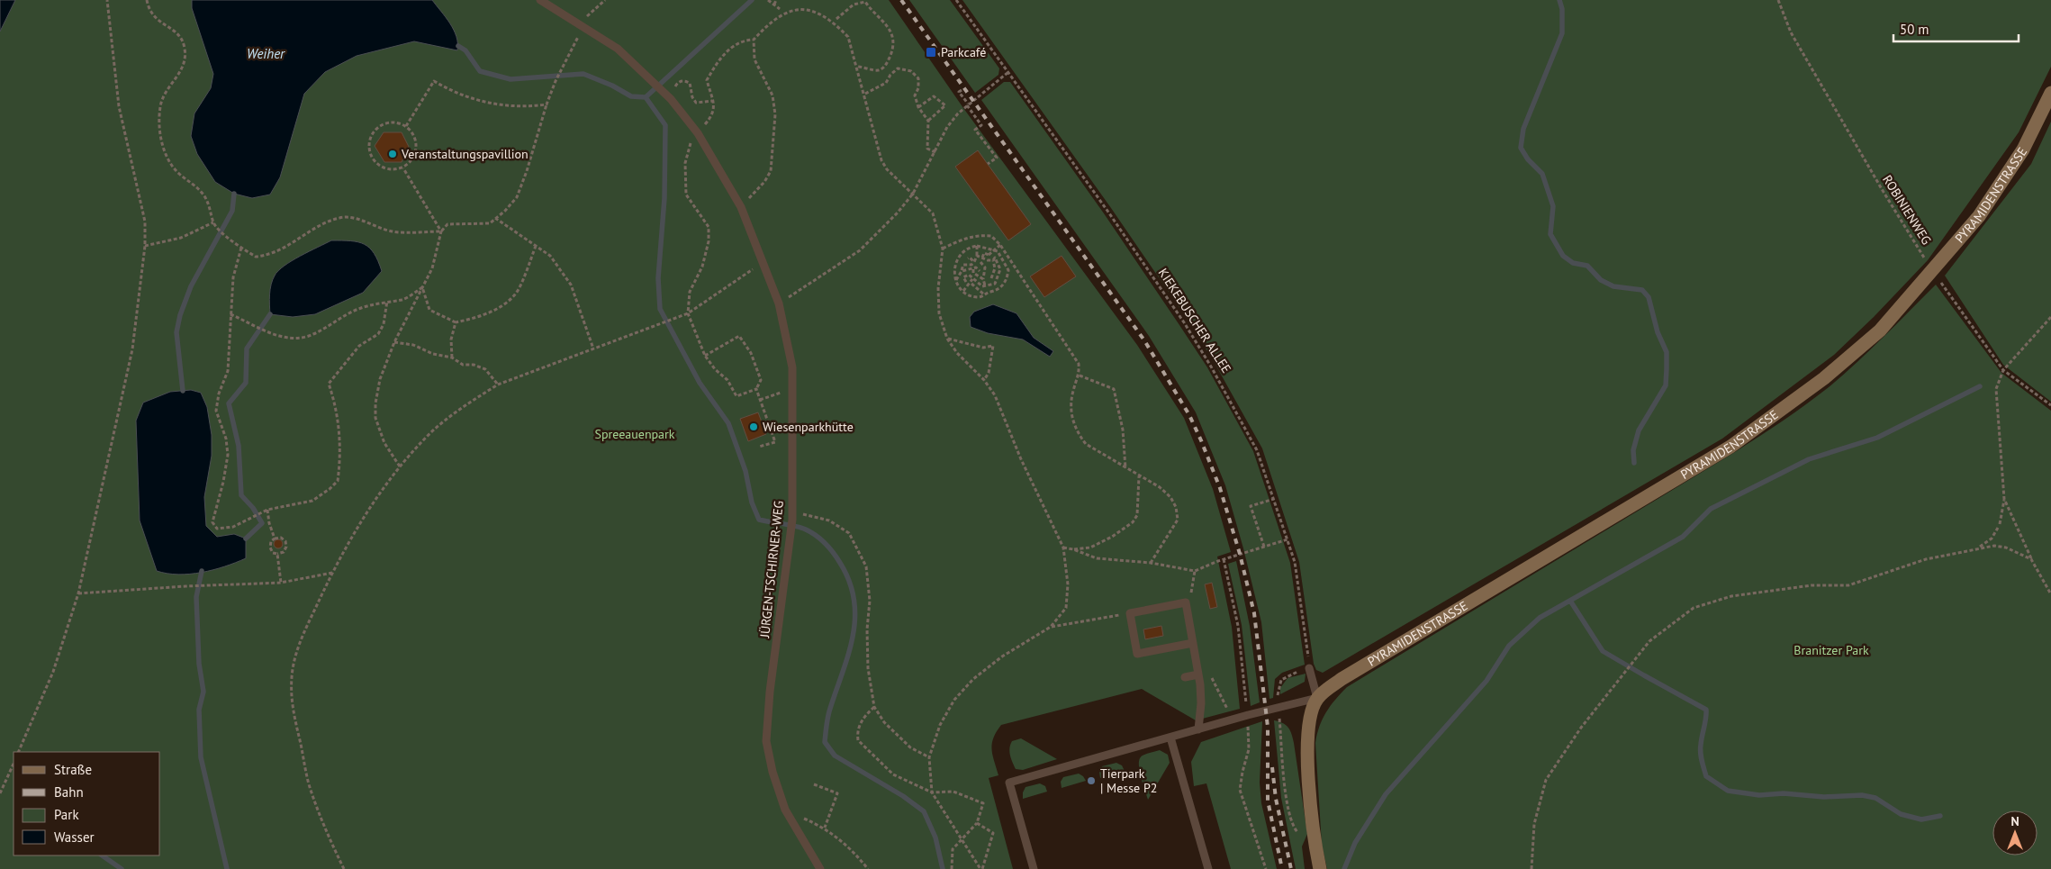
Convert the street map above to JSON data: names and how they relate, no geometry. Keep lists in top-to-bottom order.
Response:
{
  "streets": {
    "street": ["PYRAMIDENSTRASSE"],
    "lane": ["JÜRGEN-TSCHIRNER-WEG"],
    "path": ["ROBINIENWEG", "KIEKEBUSCHER ALLEE"]
  },
  "crossings": [
    ["PYRAMIDENSTRASSE", "ROBINIENWEG"]
  ],
  "water": ["Weiher"],
  "parks": ["Spreeauenpark", "Branitzer Park"],
  "places": {
    "transit": ["Parkcafé"],
    "other": ["Veranstaltungspavillion", "Wiesenparkhütte", "Tierpark | Messe P2"]
  },
  "legend": [
    "Straße",
    "Bahn",
    "Park",
    "Wasser"
  ],
  "scale_bar": "50 m",
  "north": "top"
}
